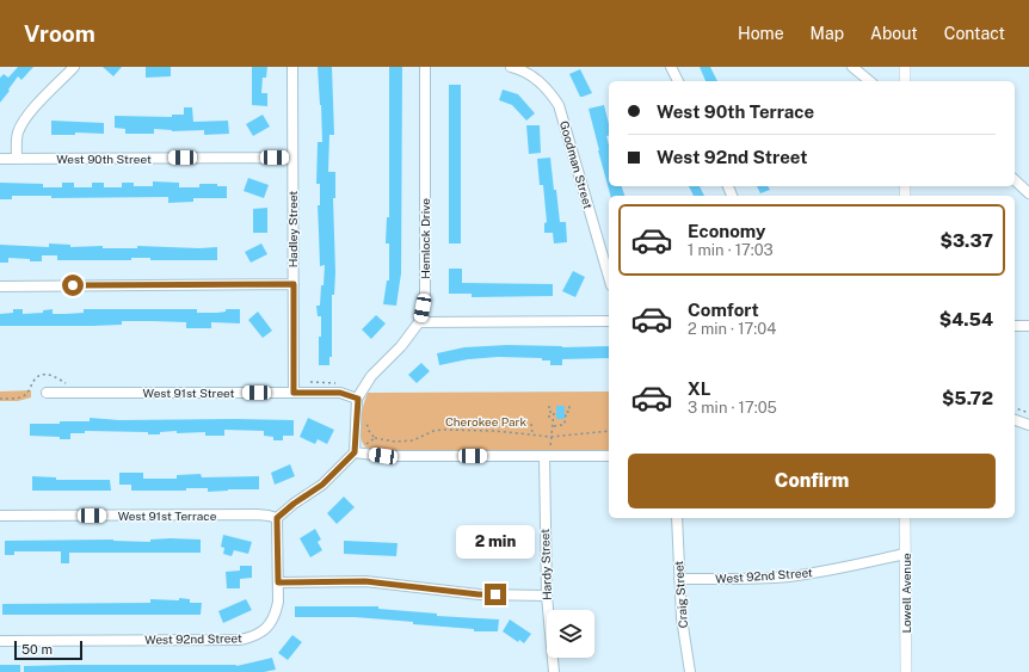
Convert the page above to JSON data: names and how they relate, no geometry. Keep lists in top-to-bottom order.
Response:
{
  "streets": {
    "street": [
      "West 90th Street",
      "Goodman Street",
      "Hadley Street",
      "Hemlock Drive",
      "West 91st Street",
      "West 91st Terrace",
      "Hardy Street",
      "West 92nd Street",
      "Lowell Avenue",
      "Craig Street"
    ]
  },
  "crossings": [
    ["West 90th Street", "Hadley Street"],
    ["Hadley Street", "West 91st Street"],
    ["Hemlock Drive", "West 91st Street"],
    ["West 92nd Street", "Lowell Avenue"],
    ["West 92nd Street", "Craig Street"]
  ],
  "parks": ["Cherokee Park"],
  "scale_bar": "50 m",
  "page": {
    "header": "Vroom",
    "nav": [
      "Home",
      "Map",
      "About",
      "Contact"
    ],
    "banner": ["West 90th Terrace", "West 92nd Street"],
    "list": [
      {
        "name": "Economy",
        "note": "1 min · 17:03",
        "value": "$3.37"
      },
      {
        "name": "Comfort",
        "note": "2 min · 17:04",
        "value": "$4.54"
      },
      {
        "name": "XL",
        "note": "3 min · 17:05",
        "value": "$5.72"
      }
    ],
    "buttons": "Confirm",
    "bubble": "2 min",
    "scale": "50 m"
  }
}
